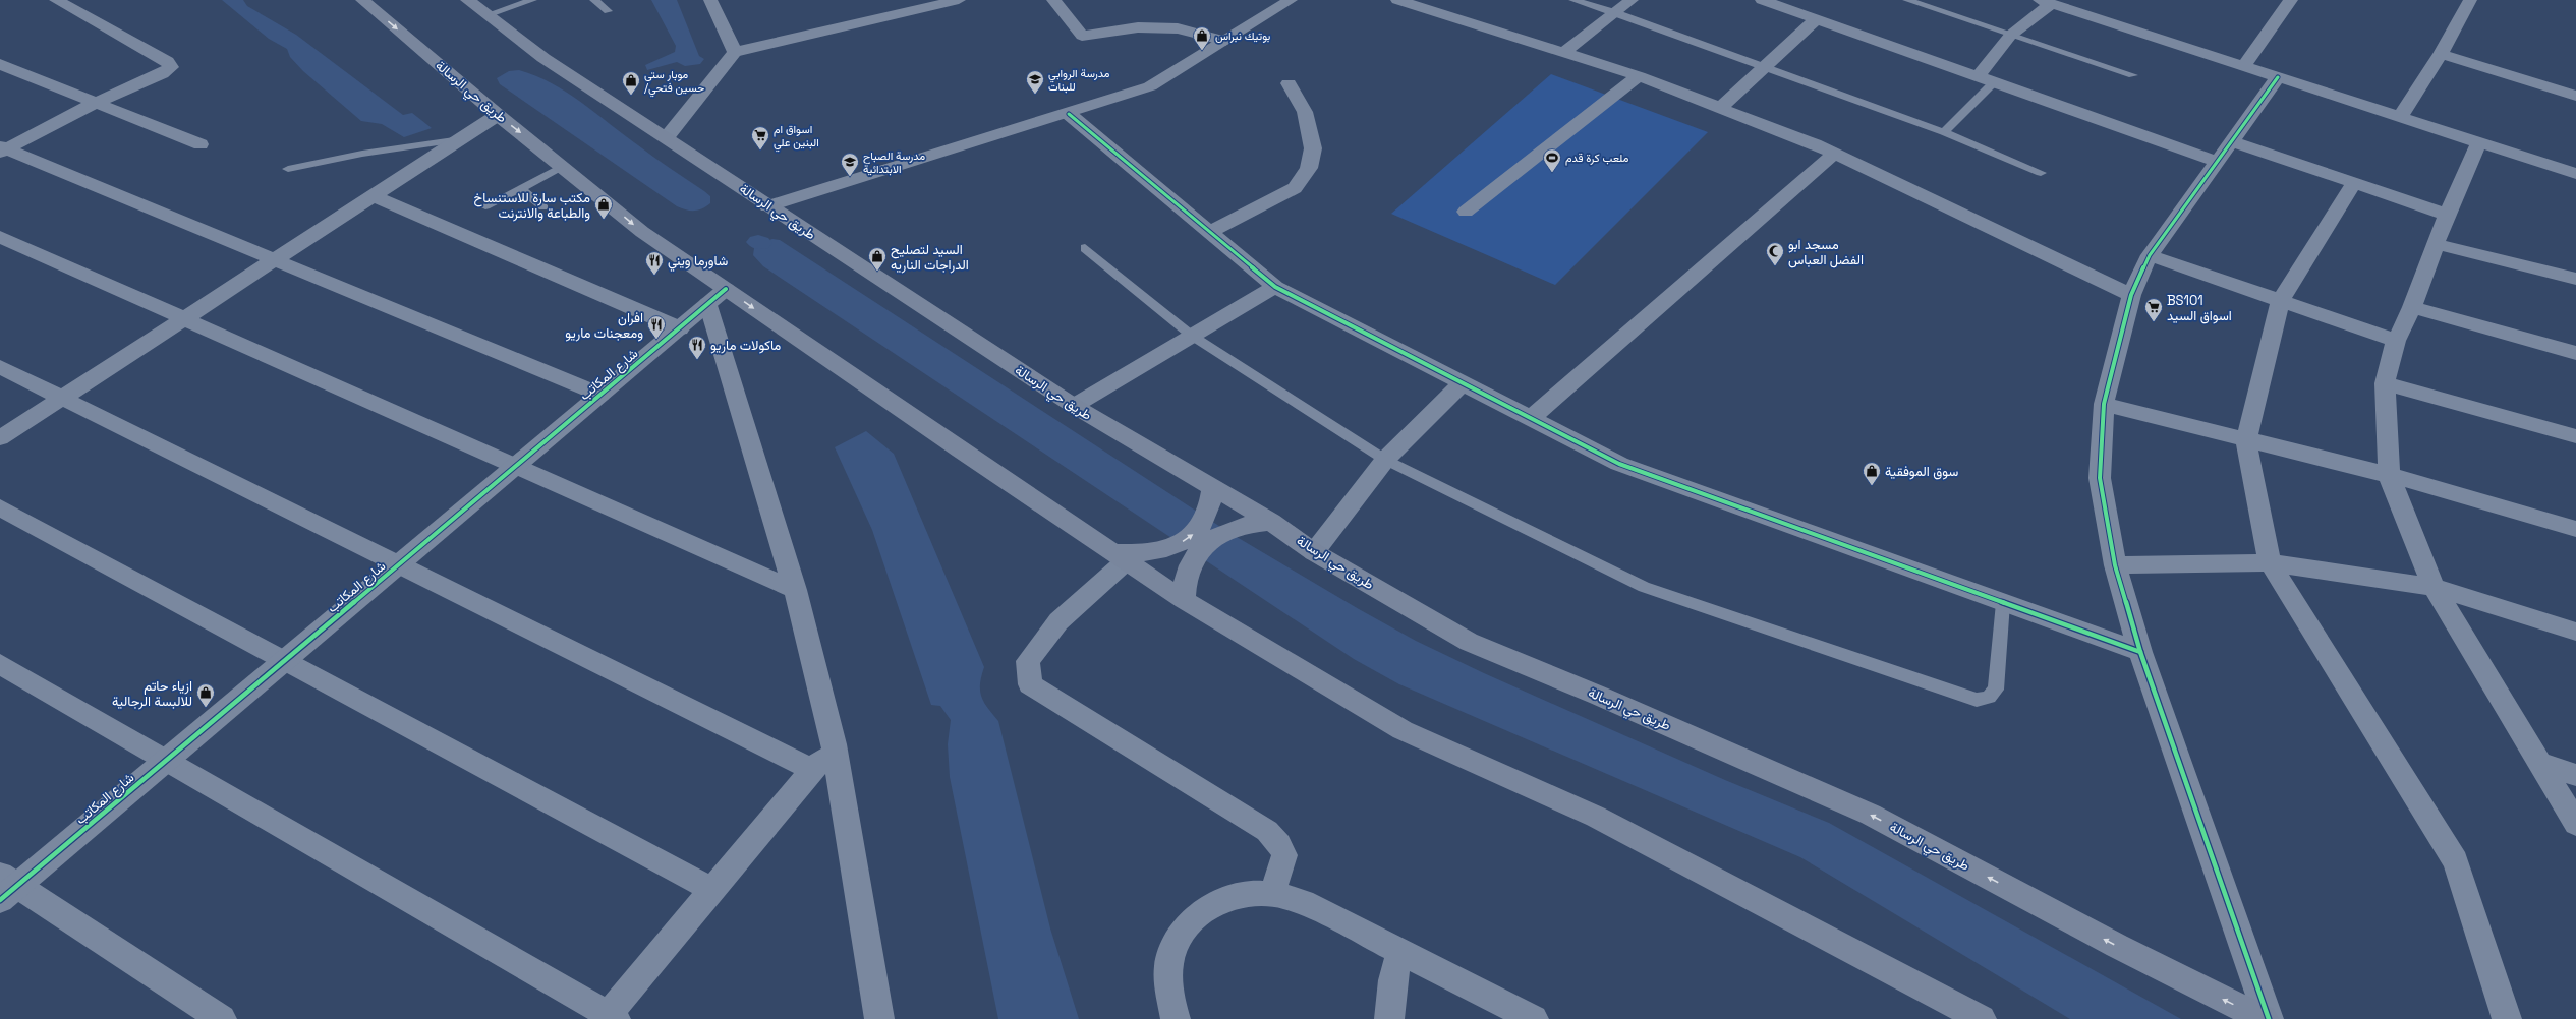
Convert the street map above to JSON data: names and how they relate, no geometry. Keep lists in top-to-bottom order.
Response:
{
  "streets": {
    "main road": ["طريق حي الرسالة"],
    "street": ["شارع المكاتب"]
  },
  "crossings": [
    ["طريق حي الرسالة", "شارع المكاتب"]
  ],
  "places": {
    "shop": [
      "بوتيك نبراس",
      "موبار ستي /حسين فتحي",
      "مكتب سارة للاستنساخ والطباعة والانترنت",
      "السيد لتصليح الدراجات الناريه",
      "سوق الموفقية",
      "ازياء حاتم للالبسة الرجالية"
    ],
    "school or university": ["مدرسة الروابي للبنات", "مدرسة الصباح الابتدائية"],
    "supermarket": ["اسواق ام البنين علي", "BS101 اسواق السيد"],
    "sports": ["ملعب كرة قدم"],
    "mosque": ["مسجد ابو الفضل العباس"],
    "restaurant": ["شاورما ويني", "افران ومعجنات ماريو", "ماكولات ماريو"]
  }
}
